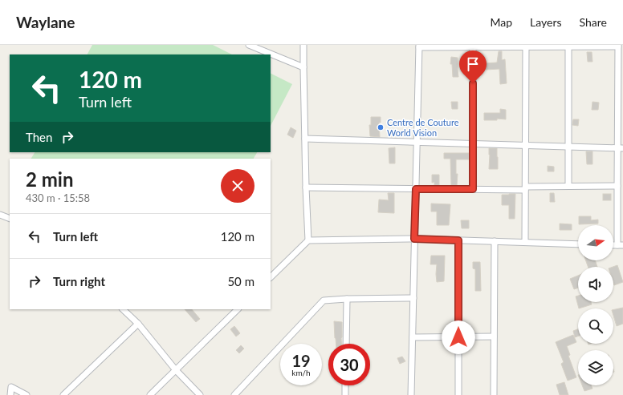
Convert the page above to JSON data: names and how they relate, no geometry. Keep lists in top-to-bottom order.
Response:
{
  "places": ["Centre de Couture World Vision"],
  "north": "right",
  "page": {
    "header": "Waylane",
    "nav": ["Map", "Layers", "Share"],
    "turn": ["120 m", "Turn left"],
    "then": "Then",
    "heading": ["2 min", "430 m · 15:58"],
    "list": [
      {
        "name": "Turn left",
        "value": "120 m"
      },
      {
        "name": "Turn right",
        "value": "50 m"
      }
    ],
    "speed": "19 km/h",
    "limit": "30"
  }
}
